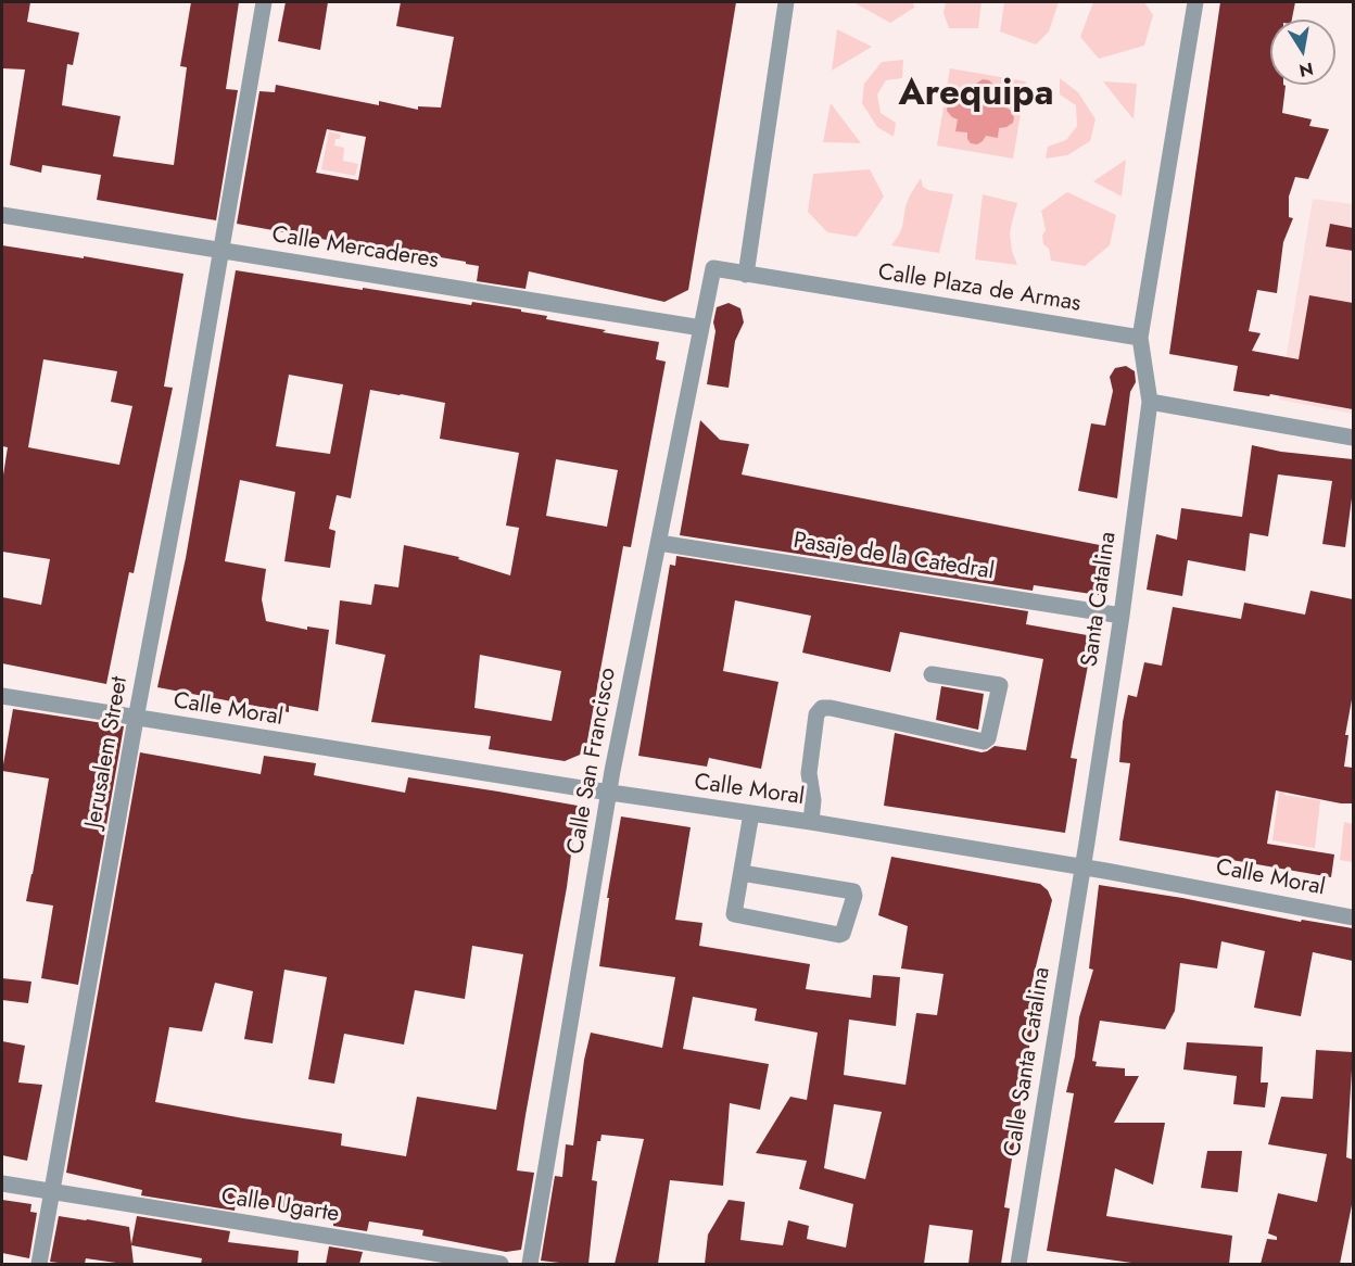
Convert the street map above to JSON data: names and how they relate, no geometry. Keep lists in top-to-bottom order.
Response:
{
  "streets": {
    "street": [
      "Calle Mercaderes",
      "Calle Plaza de Armas",
      "Pasaje de la Catedral",
      "Santa Catalina",
      "Calle Moral",
      "Jerusalem Street",
      "Calle San Francisco",
      "Calle Santa Catalina",
      "Calle Ugarte"
    ]
  },
  "crossings": [
    ["Calle Mercaderes", "Jerusalem Street"],
    ["Calle Mercaderes", "Calle San Francisco"],
    ["Calle Plaza de Armas", "Santa Catalina"],
    ["Calle Plaza de Armas", "Calle San Francisco"],
    ["Pasaje de la Catedral", "Santa Catalina"],
    ["Pasaje de la Catedral", "Calle San Francisco"],
    ["Santa Catalina", "Calle Moral"],
    ["Santa Catalina", "Calle Santa Catalina"],
    ["Calle Moral", "Jerusalem Street"],
    ["Calle Moral", "Calle San Francisco"],
    ["Calle Moral", "Calle Santa Catalina"],
    ["Jerusalem Street", "Calle Ugarte"]
  ],
  "districts": ["Arequipa"],
  "north": "bottom"
}
